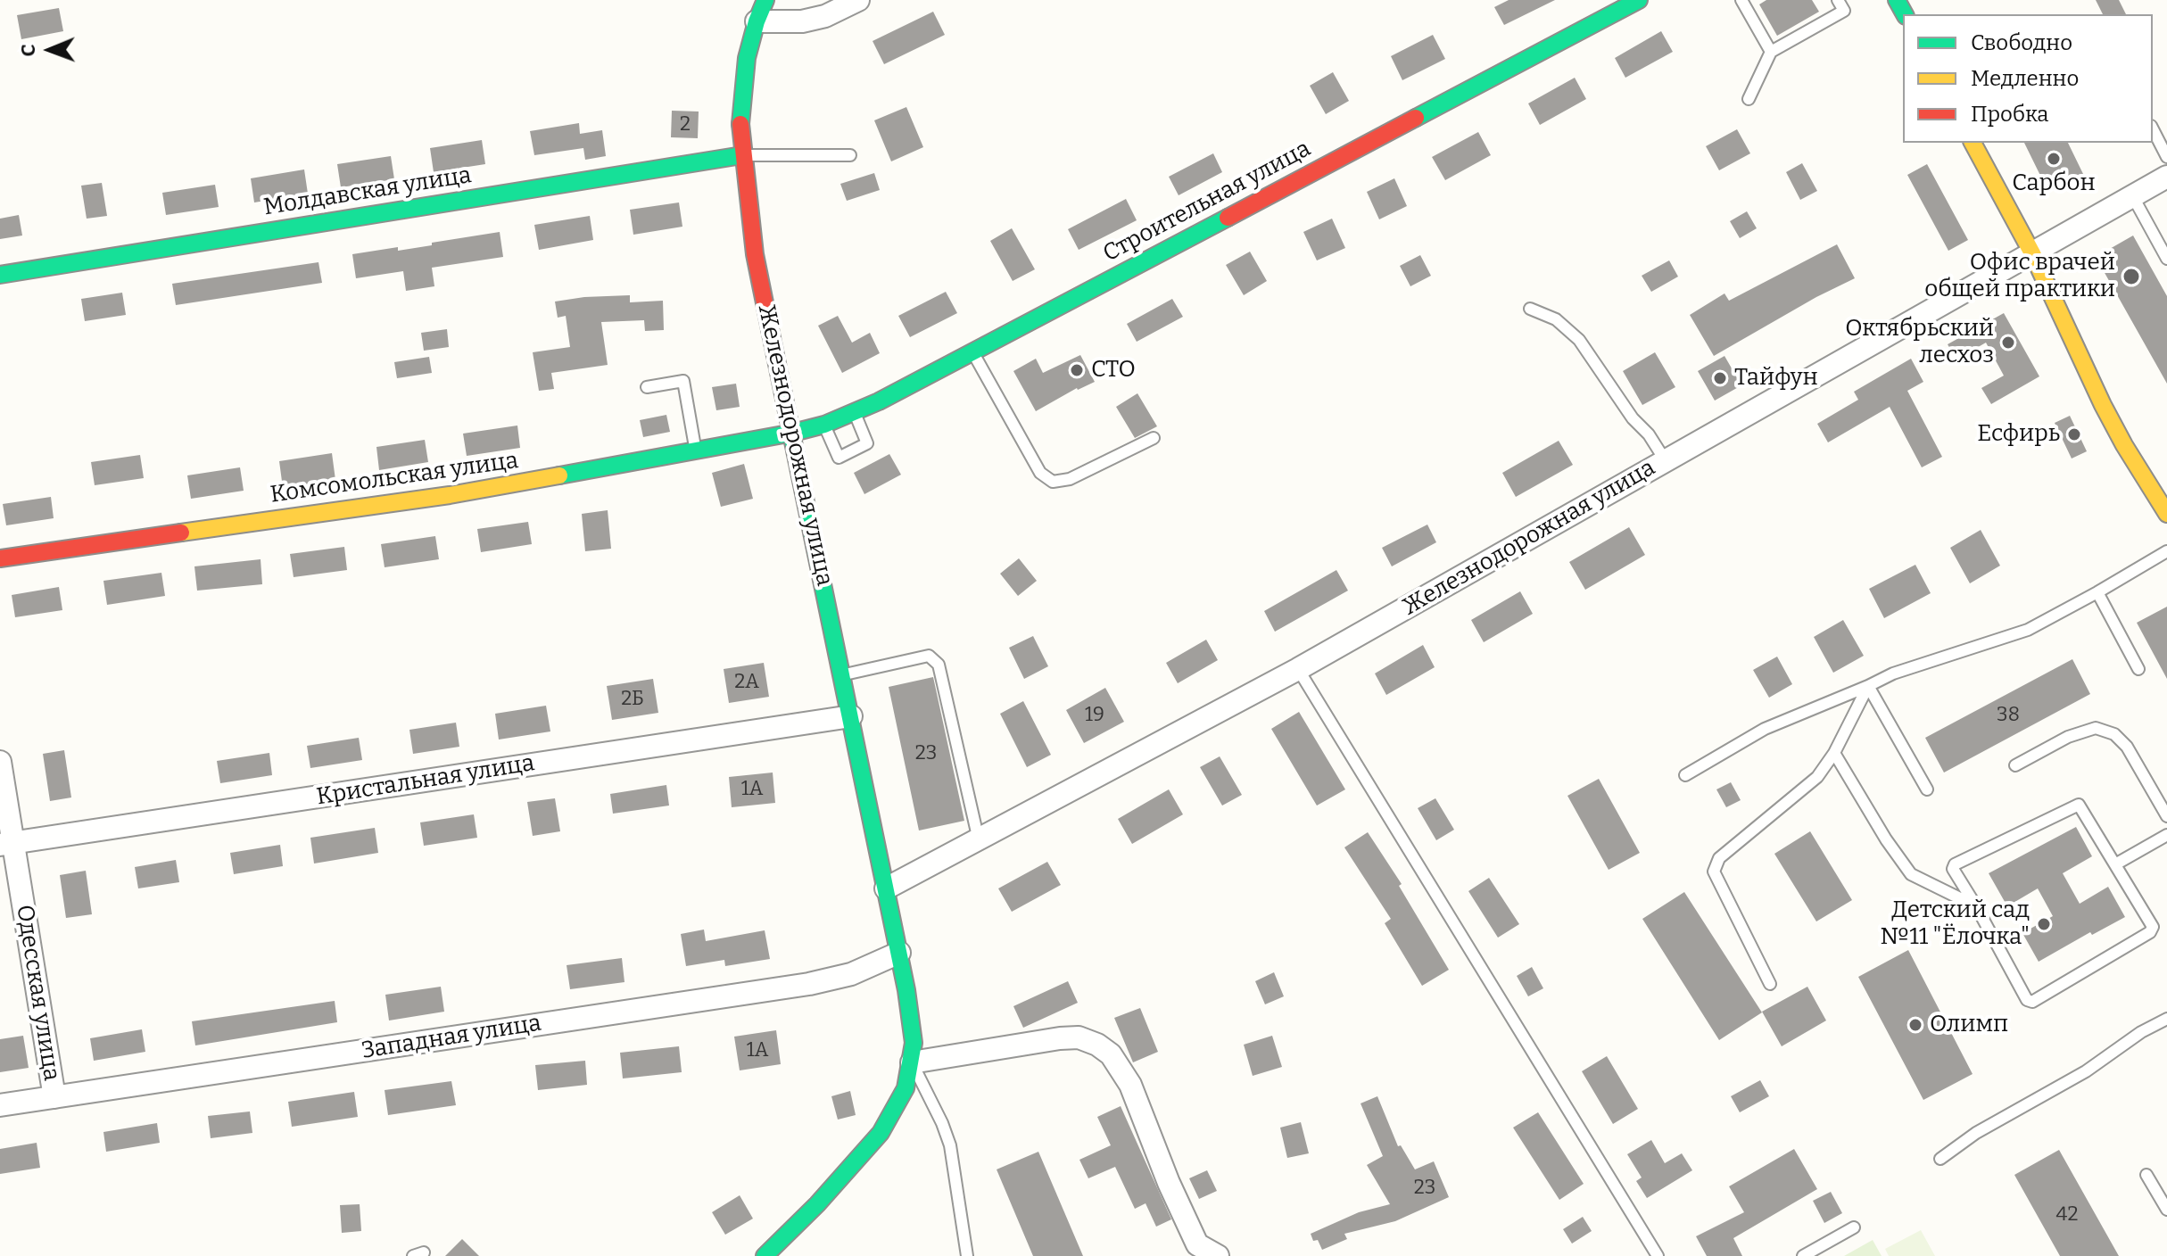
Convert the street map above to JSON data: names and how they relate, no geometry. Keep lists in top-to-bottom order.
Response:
{
  "streets": {
    "street": [
      "Молдавская улица",
      "Строительная улица",
      "Железнодорожная улица",
      "Комсомольская улица",
      "Кристальная улица",
      "Одесская улица",
      "Западная улица"
    ]
  },
  "crossings": [
    ["Молдавская улица", "Железнодорожная улица"],
    ["Строительная улица", "Железнодорожная улица"],
    ["Строительная улица", "Комсомольская улица"],
    ["Железнодорожная улица", "Комсомольская улица"],
    ["Железнодорожная улица", "Кристальная улица"],
    ["Железнодорожная улица", "Западная улица"],
    ["Кристальная улица", "Одесская улица"],
    ["Одесская улица", "Западная улица"]
  ],
  "places": [
    "Сарбон",
    "Офис врачей общей практики",
    "Октябрьский лесхоз",
    "СТО",
    "Тайфун",
    "Есфирь",
    "Детский сад №11 \"Ёлочка\"",
    "Олимп"
  ],
  "house_numbers": [
    "2",
    "2А",
    "2Б",
    "19",
    "38",
    "23",
    "1А",
    "1А",
    "23",
    "42"
  ],
  "legend": ["Свободно", "Медленно", "Пробка"],
  "north": "left"
}
